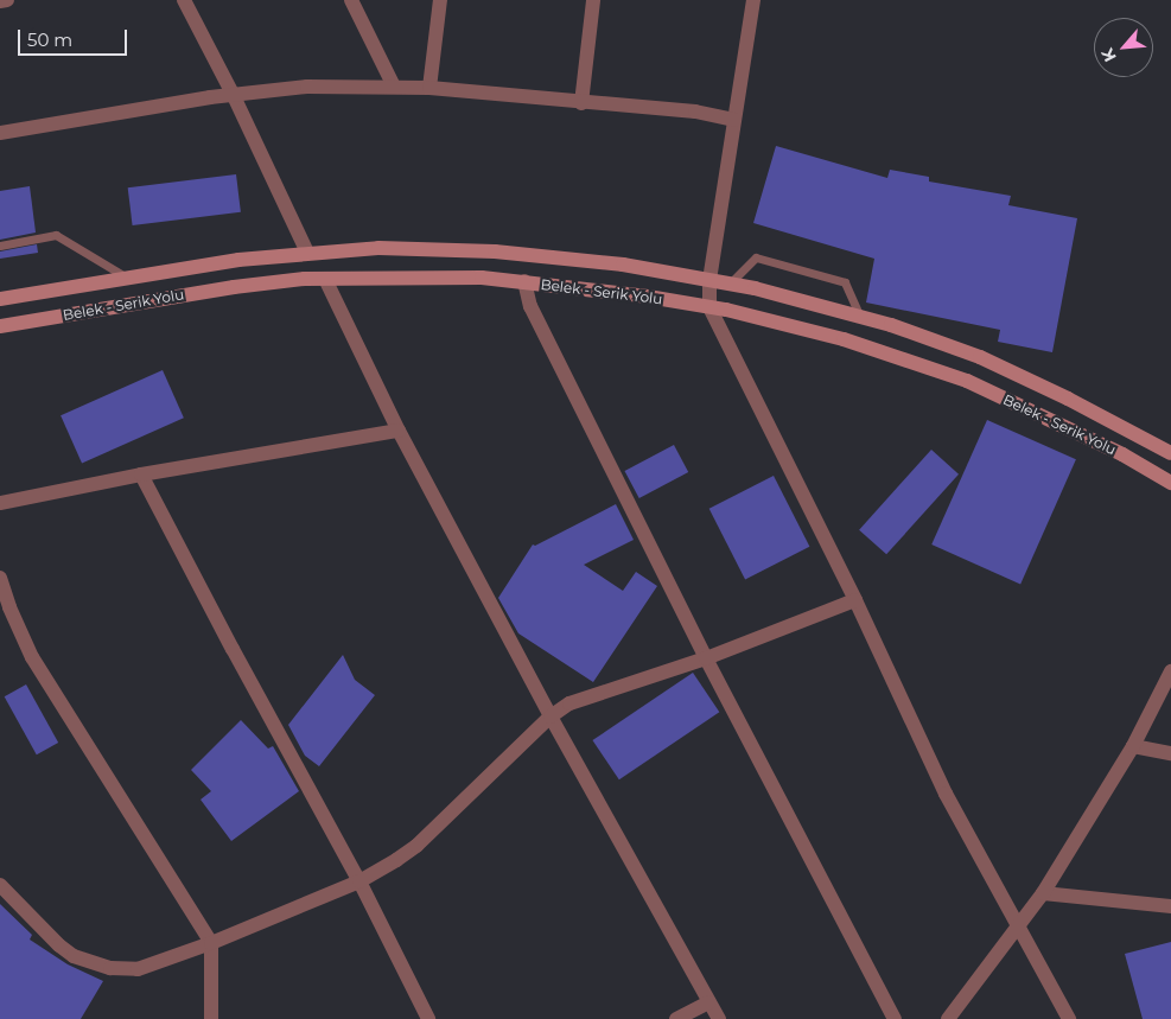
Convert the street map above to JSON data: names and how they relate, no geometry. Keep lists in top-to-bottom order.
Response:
{
  "streets": {
    "main road": ["Belek - Serik Yolu"]
  },
  "scale_bar": "50 m",
  "north": "bottom left"
}
